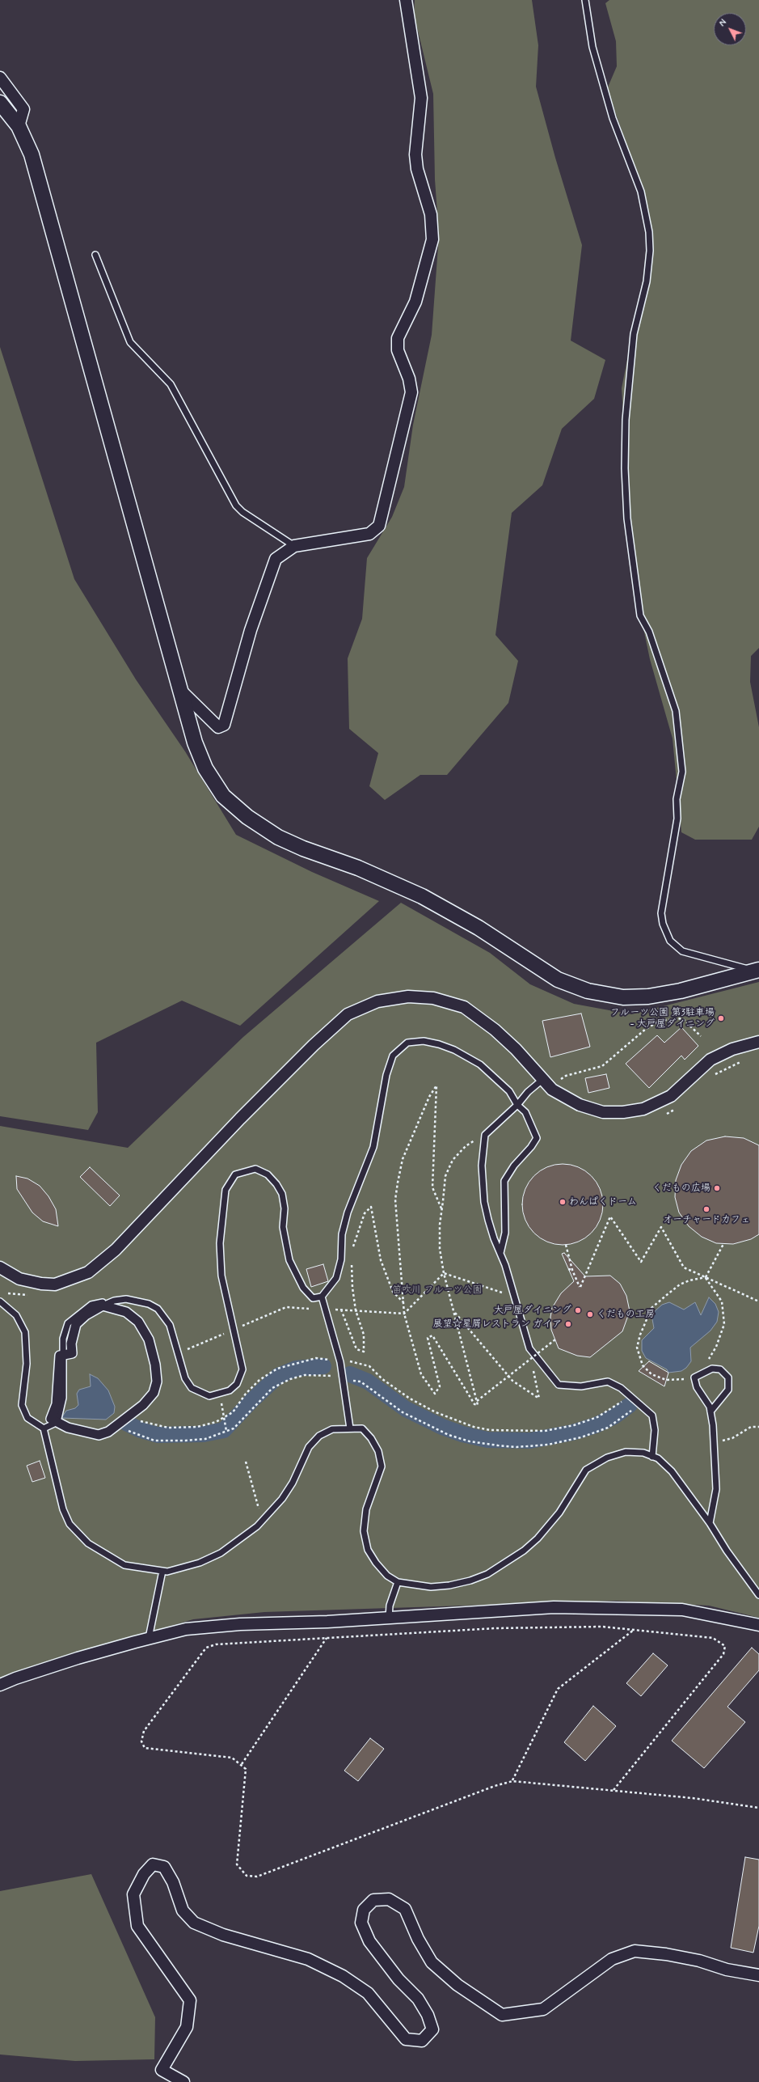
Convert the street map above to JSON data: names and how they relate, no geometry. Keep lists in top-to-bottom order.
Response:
{
  "parks": ["笛吹川 フルーツ公園"],
  "places": [
    "フルーツ公園 第3駐車場 - 大戸屋ダイニング",
    "くだもの広場",
    "わんぱくドーム",
    "オーチャードカフェ",
    "大戸屋ダイニング",
    "くだもの工房",
    "展望☆星屑レストラン ガイア"
  ],
  "north": "top left"
}
